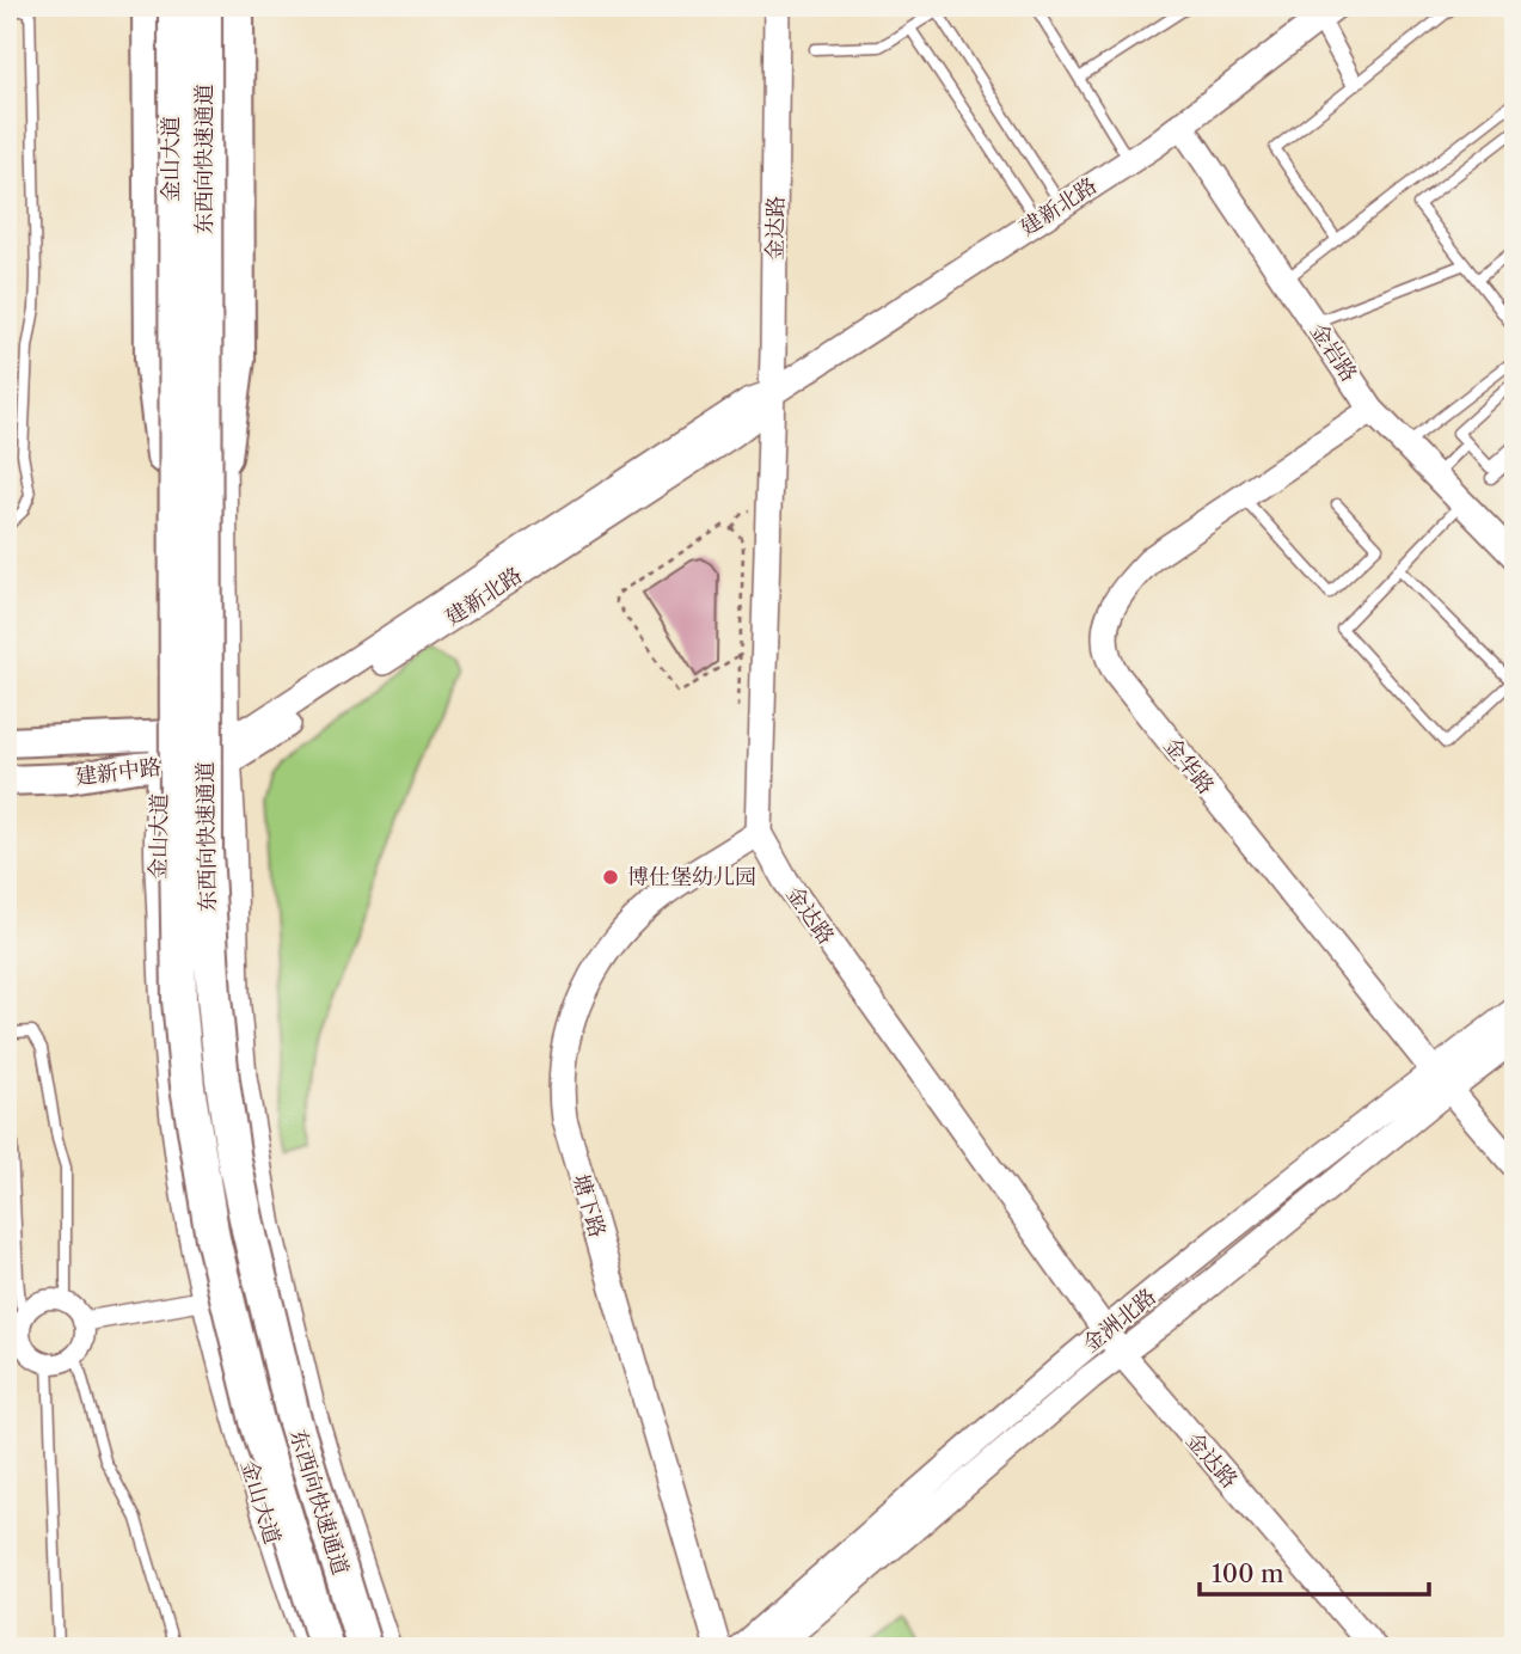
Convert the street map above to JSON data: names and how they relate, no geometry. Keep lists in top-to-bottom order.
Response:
{
  "streets": {
    "highway": ["东西向快速通道"],
    "main road": [
      "金山大道",
      "建新北路",
      "金达路",
      "金岩路",
      "金华路",
      "建新中路",
      "塘下路",
      "金洲北路"
    ]
  },
  "crossings": [
    ["金山大道", "东西向快速通道"],
    ["金山大道", "建新中路"],
    ["建新北路", "金达路"],
    ["建新北路", "金岩路"],
    ["建新北路", "建新中路"],
    ["金达路", "塘下路"],
    ["金达路", "金洲北路"],
    ["金岩路", "金华路"],
    ["金华路", "金洲北路"]
  ],
  "places": ["博仕堡幼儿园"],
  "scale_bar": "100 m"
}
